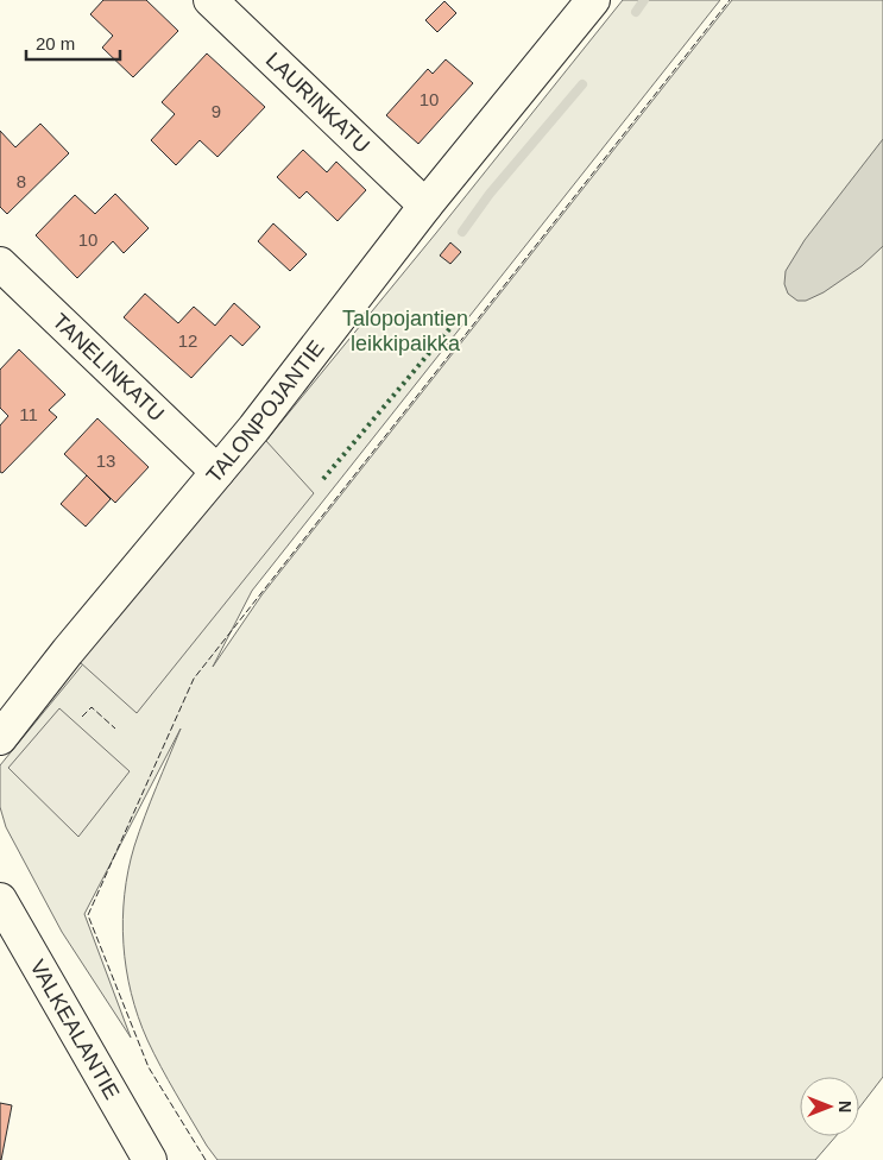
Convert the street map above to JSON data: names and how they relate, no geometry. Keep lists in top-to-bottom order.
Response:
{
  "streets": {
    "street": [
      "LAURINKATU",
      "TANELINKATU",
      "TALONPOJANTIE",
      "VALKEALANTIE"
    ]
  },
  "crossings": [
    ["LAURINKATU", "TALONPOJANTIE"],
    ["TANELINKATU", "TALONPOJANTIE"]
  ],
  "parks": ["Talopojantien leikkipaikka"],
  "house_numbers": [
    "10",
    "9",
    "8",
    "10",
    "12",
    "11",
    "13"
  ],
  "scale_bar": "20 m",
  "north": "right"
}
